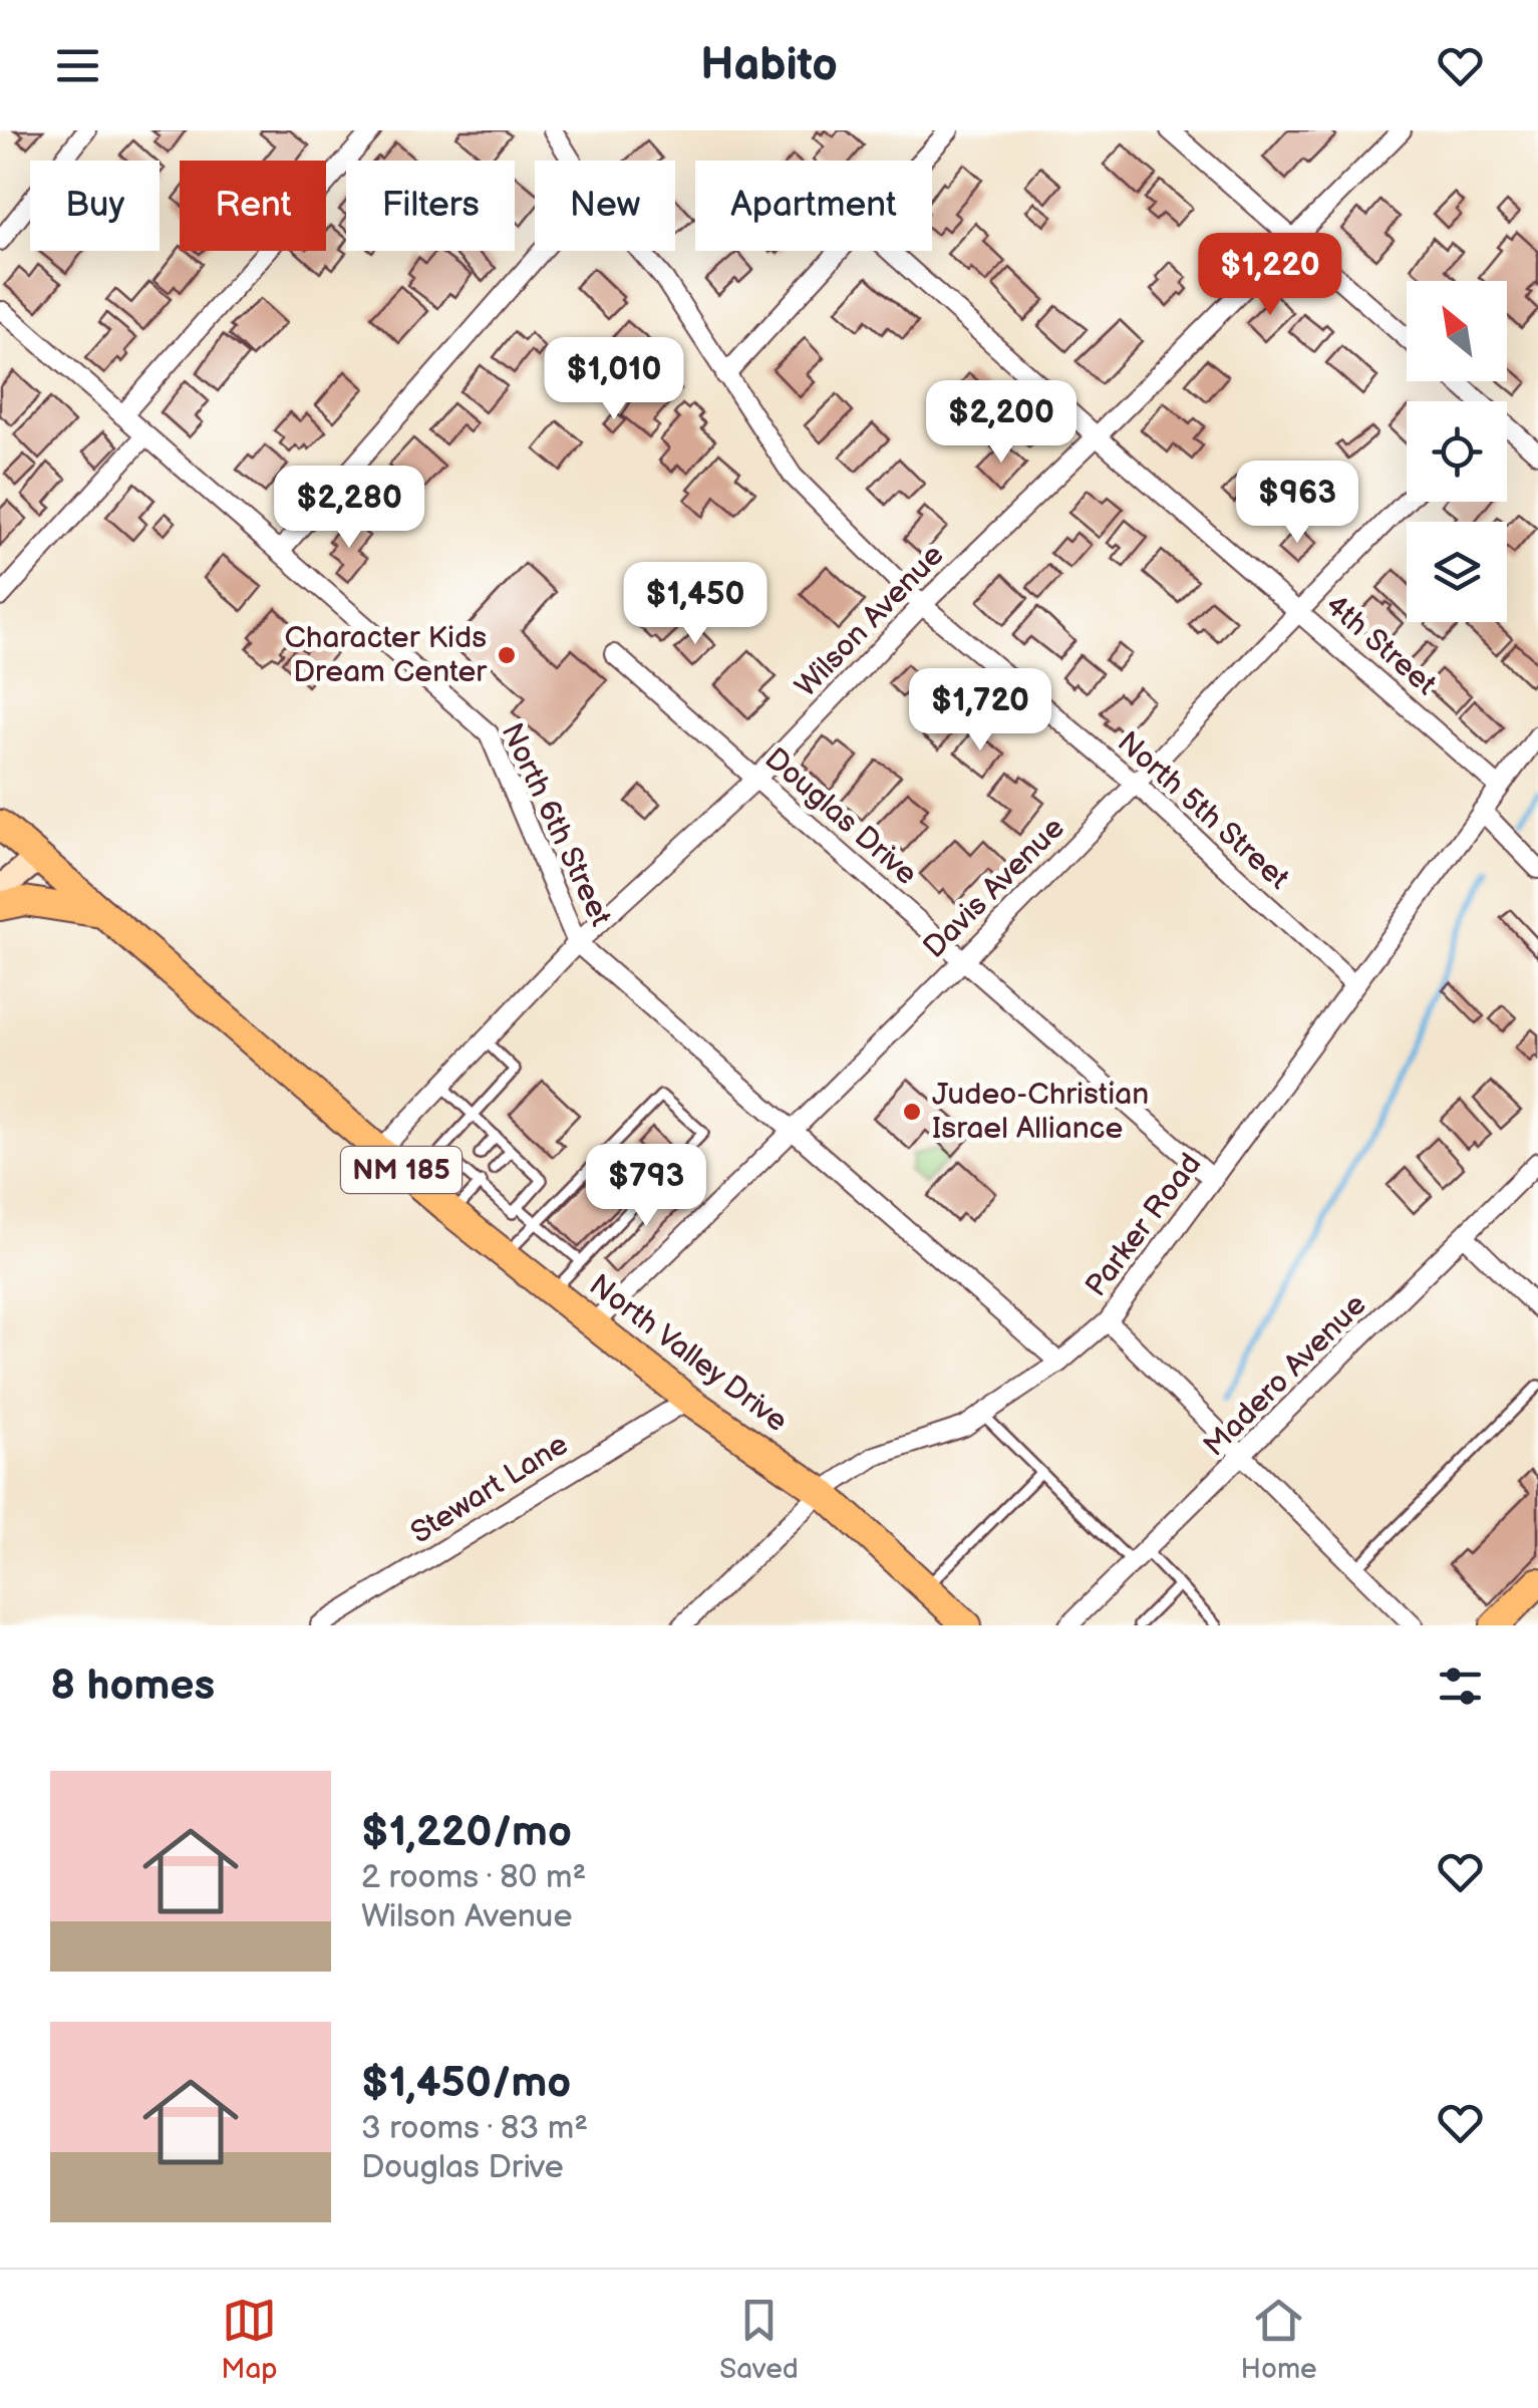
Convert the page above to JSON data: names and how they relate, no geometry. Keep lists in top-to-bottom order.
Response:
{
  "streets": {
    "main road": ["NM 185", "North Valley Drive"],
    "street": [
      "Wilson Avenue",
      "4th Street",
      "North 5th Street",
      "Douglas Drive",
      "North 6th Street",
      "Davis Avenue",
      "Parker Road",
      "Madero Avenue",
      "Stewart Lane"
    ]
  },
  "crossings": [
    ["Wilson Avenue", "4th Street"],
    ["Wilson Avenue", "North 5th Street"],
    ["Wilson Avenue", "Douglas Drive"],
    ["Wilson Avenue", "North 6th Street"],
    ["Wilson Avenue", "North Valley Drive"],
    ["4th Street", "Davis Avenue"],
    ["4th Street", "Parker Road"],
    ["North 5th Street", "Davis Avenue"],
    ["North 5th Street", "Parker Road"],
    ["Douglas Drive", "Davis Avenue"],
    ["Douglas Drive", "Parker Road"],
    ["North 6th Street", "Davis Avenue"],
    ["North 6th Street", "Parker Road"],
    ["Davis Avenue", "North Valley Drive"],
    ["Parker Road", "North Valley Drive"],
    ["North Valley Drive", "Stewart Lane"]
  ],
  "places": ["Character Kids Dream Center", "Judeo-Christian Israel Alliance"],
  "north": "top left",
  "page": {
    "header": "Habito",
    "chip": [
      "Buy",
      "Rent",
      "Filters",
      "New",
      "Apartment"
    ],
    "price": [
      "$1,220",
      "$1,010",
      "$2,200",
      "$963",
      "$2,280",
      "$1,450",
      "$1,720",
      "$793"
    ],
    "heading": "8 homes",
    "list": [
      {
        "name": "$1,220/mo",
        "note": "2 rooms · 80 m² · Wilson Avenue"
      },
      {
        "name": "$1,450/mo",
        "note": "3 rooms · 83 m² · Douglas Drive"
      }
    ],
    "tabs": ["Map", "Saved", "Home"]
  }
}
